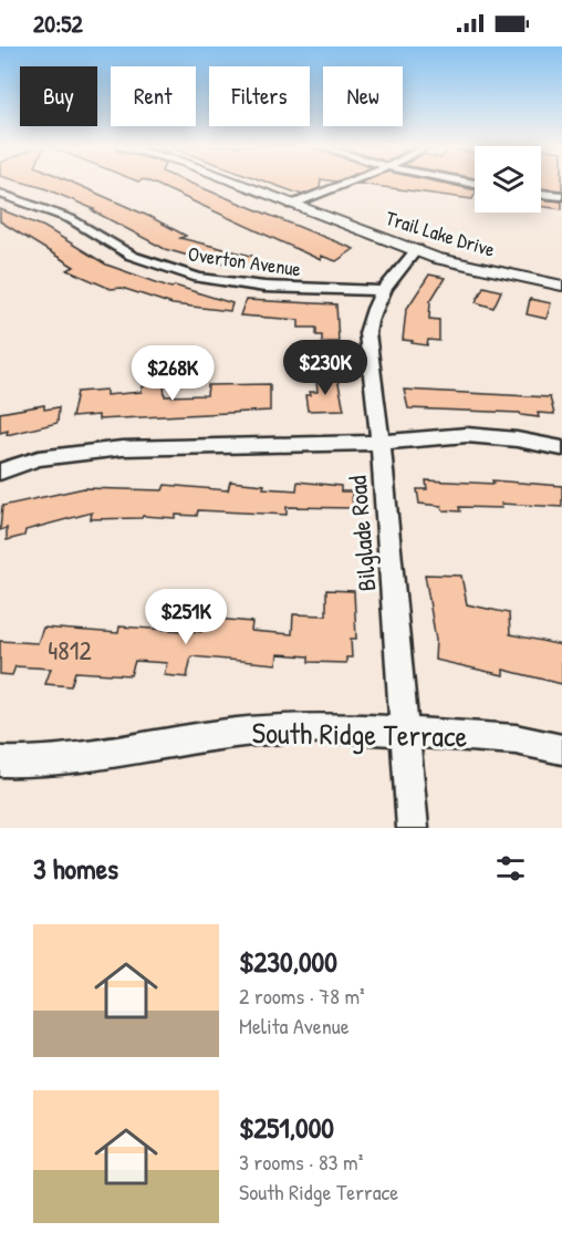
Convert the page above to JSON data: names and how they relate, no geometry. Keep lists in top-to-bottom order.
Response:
{
  "streets": {
    "street": [
      "Trail Lake Drive",
      "Overton Avenue",
      "Bilglade Road",
      "South Ridge Terrace"
    ]
  },
  "crossings": [
    ["Trail Lake Drive", "Bilglade Road"],
    ["Overton Avenue", "Bilglade Road"],
    ["Bilglade Road", "South Ridge Terrace"]
  ],
  "house_numbers": ["4812"],
  "page": {
    "status": "20:52",
    "chip": [
      "Buy",
      "Rent",
      "Filters",
      "New"
    ],
    "price": ["$230K", "$268K", "$251K"],
    "heading": "3 homes",
    "list": [
      {
        "name": "$230,000",
        "note": "2 rooms · 78 m² · Melita Avenue"
      },
      {
        "name": "$251,000",
        "note": "3 rooms · 83 m² · South Ridge Terrace"
      }
    ]
  }
}
